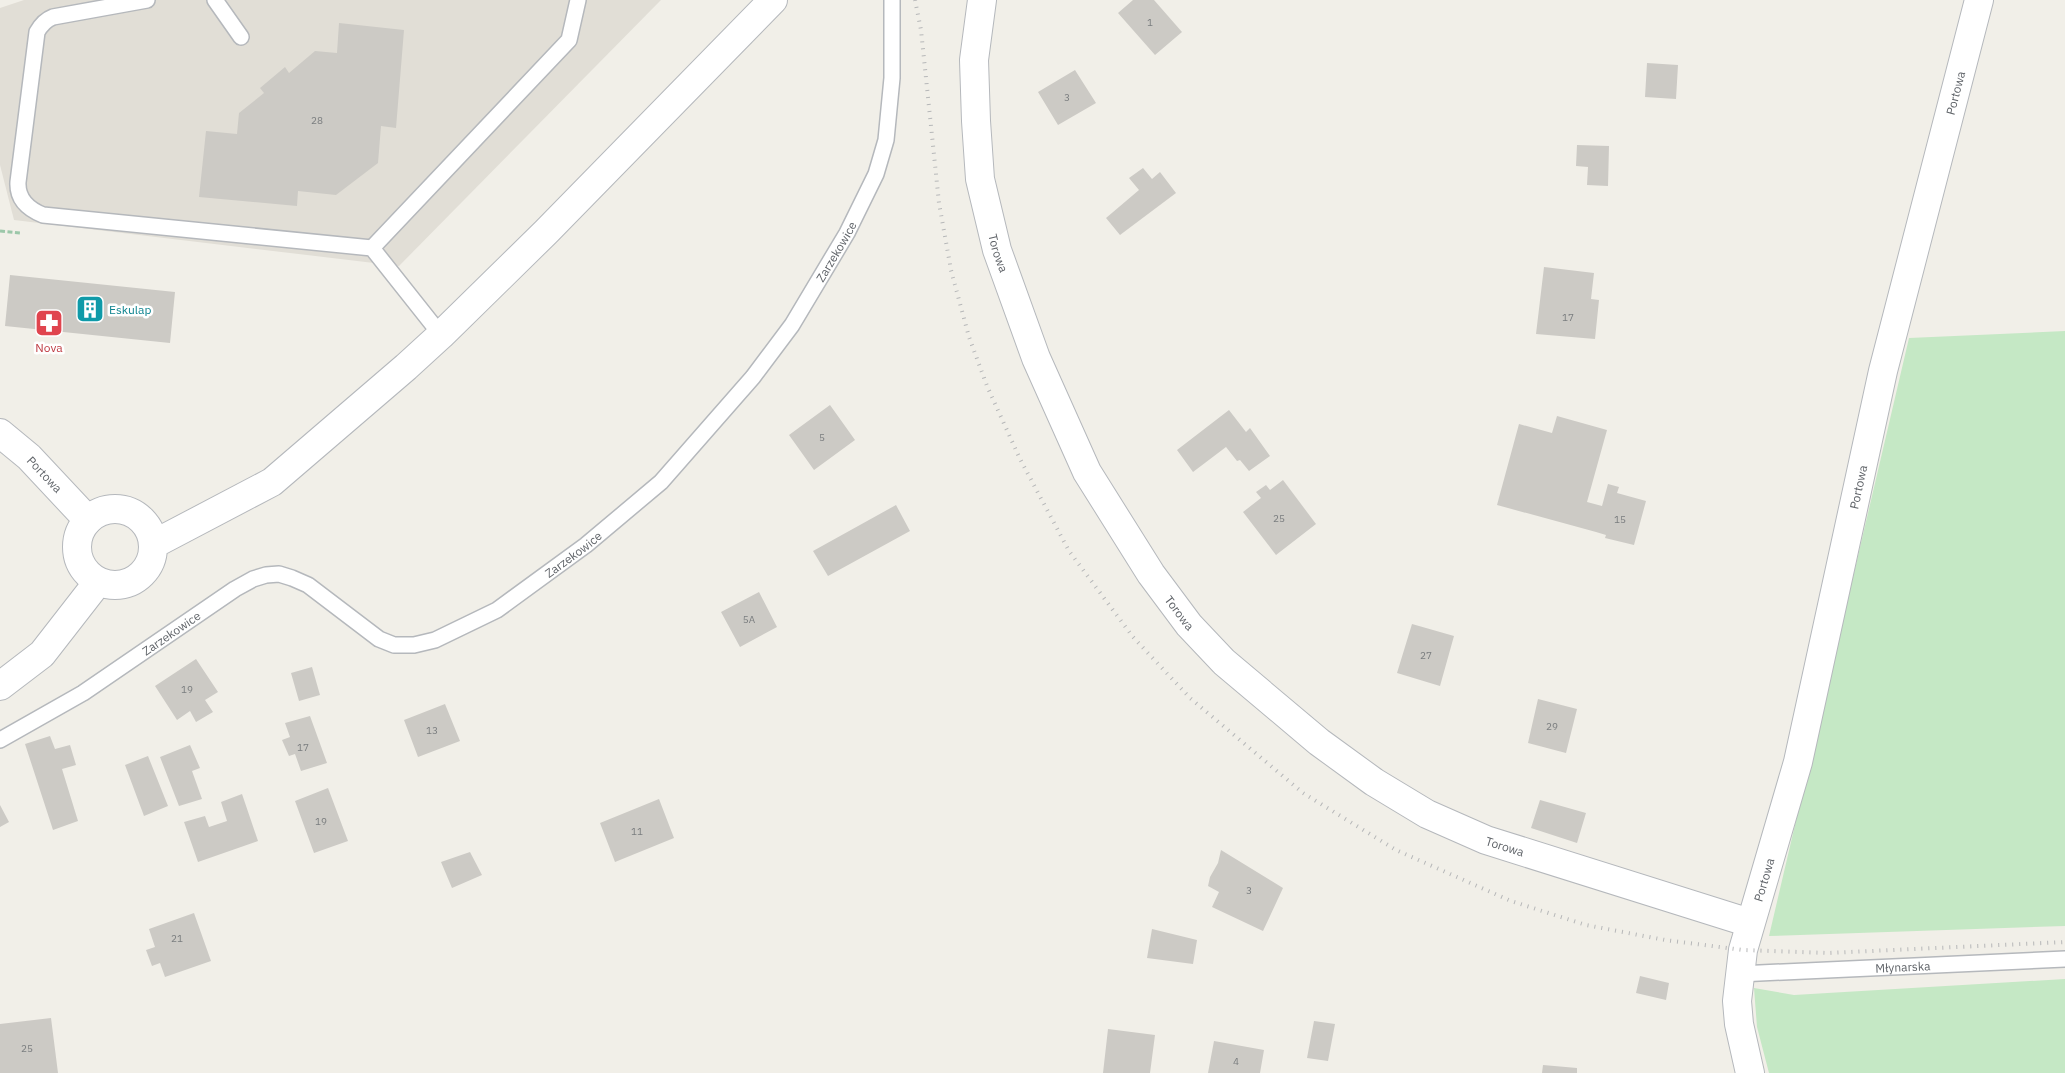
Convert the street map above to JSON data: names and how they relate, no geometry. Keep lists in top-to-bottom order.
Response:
{
  "streets": {
    "street": ["Portowa", "Torowa"],
    "lane": ["Zarzekowice", "Młynarska"]
  },
  "crossings": [
    ["Portowa", "Torowa"],
    ["Portowa", "Młynarska"]
  ],
  "places": {
    "building": ["Eskulap"],
    "pharmacy": ["Nova"]
  },
  "house_numbers": [
    "1",
    "3",
    "28",
    "17",
    "5",
    "25",
    "15",
    "5A",
    "27",
    "19",
    "29",
    "13",
    "17",
    "19",
    "11",
    "3",
    "21",
    "25",
    "4"
  ]
}
